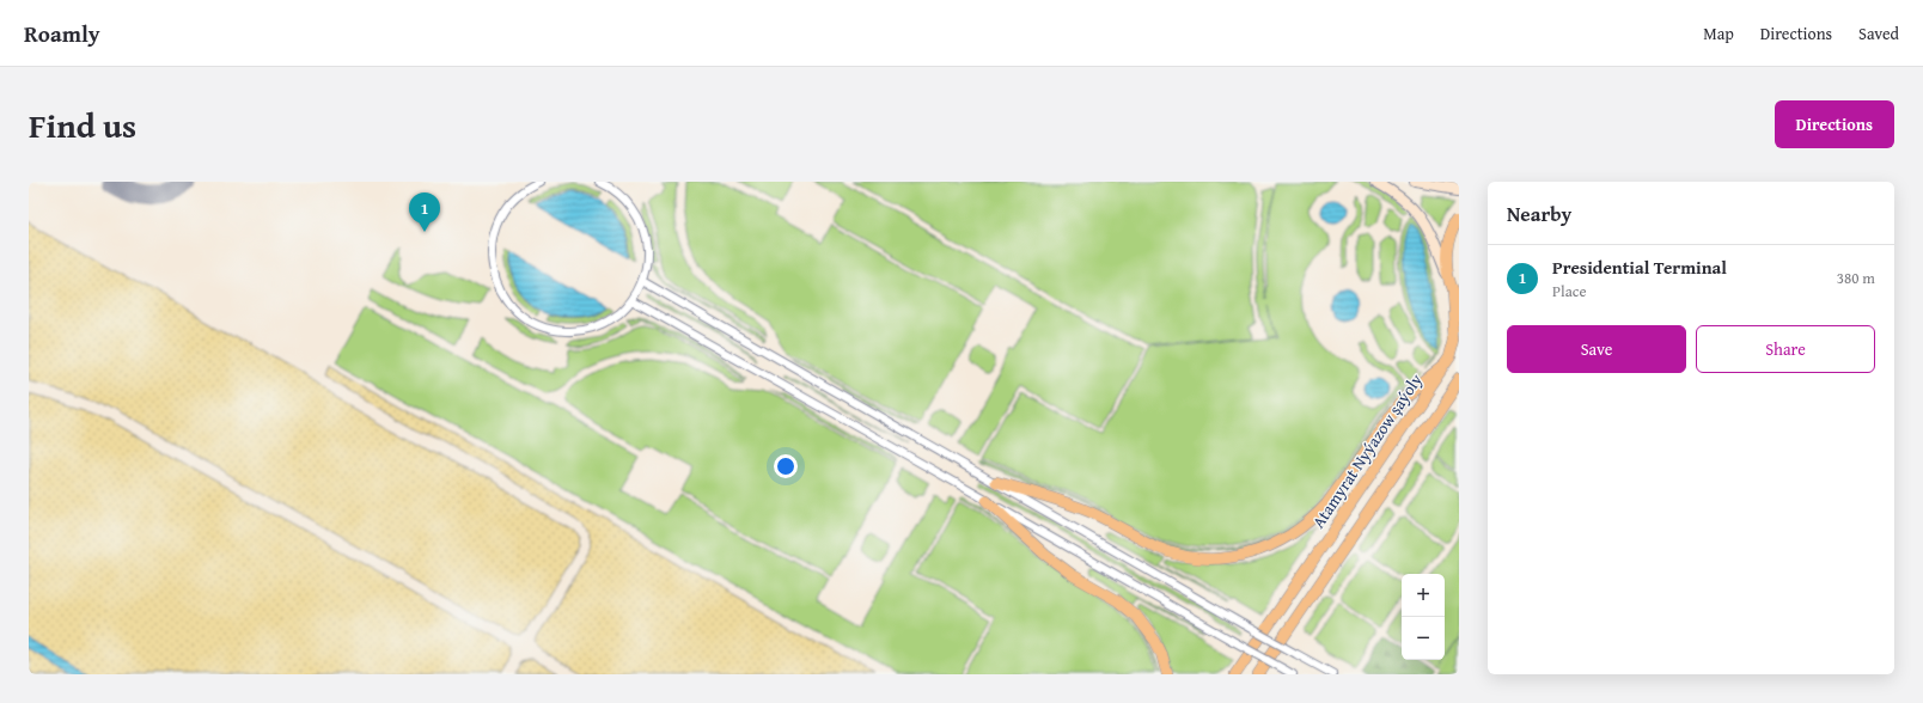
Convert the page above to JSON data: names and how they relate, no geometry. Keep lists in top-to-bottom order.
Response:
{
  "streets": {
    "main road": ["Atamyrat Nyýazow şaýoly"]
  },
  "page": {
    "header": "Roamly",
    "nav": ["Map", "Directions", "Saved"],
    "title": "Find us",
    "buttons": [
      "Directions",
      ["Save", "Share"]
    ],
    "heading": "Nearby",
    "pins": "1",
    "list": [
      {
        "mark": "1",
        "name": "Presidential Terminal",
        "note": "Place",
        "value": "380 m"
      }
    ],
    "map_buttons": ["+", "−"]
  }
}
